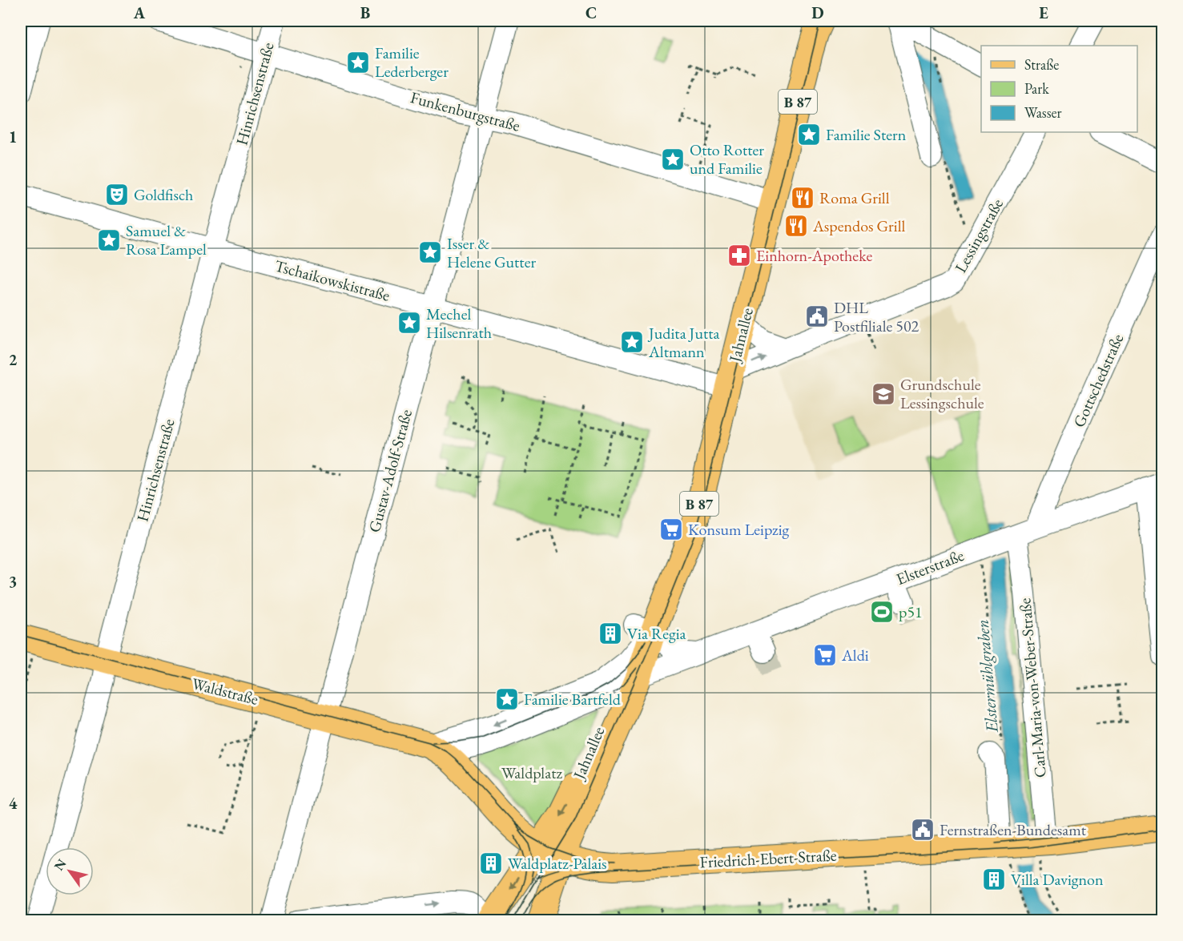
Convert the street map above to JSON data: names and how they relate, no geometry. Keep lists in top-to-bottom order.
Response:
{
  "streets": {
    "main road": [
      "B 87",
      "Jahnallee",
      "Waldstraße",
      "Friedrich-Ebert-Straße"
    ],
    "street": [
      "Hinrichsenstraße",
      "Funkenburgstraße",
      "Lessingstraße",
      "Tschaikowskistraße",
      "Gottschedstraße",
      "Gustav-Adolf-Straße",
      "Elsterstraße",
      "Carl-Maria-von-Weber-Straße"
    ]
  },
  "crossings": [
    ["Hinrichsenstraße", "Funkenburgstraße"],
    ["Hinrichsenstraße", "Tschaikowskistraße"],
    ["Hinrichsenstraße", "Waldstraße"],
    ["Funkenburgstraße", "Jahnallee"],
    ["Funkenburgstraße", "Gustav-Adolf-Straße"],
    ["Lessingstraße", "Tschaikowskistraße"],
    ["Lessingstraße", "Jahnallee"],
    ["Tschaikowskistraße", "Jahnallee"],
    ["Tschaikowskistraße", "Gustav-Adolf-Straße"],
    ["Jahnallee", "Elsterstraße"],
    ["Jahnallee", "Waldstraße"],
    ["Jahnallee", "Friedrich-Ebert-Straße"],
    ["Gottschedstraße", "Elsterstraße"],
    ["Gottschedstraße", "Carl-Maria-von-Weber-Straße"],
    ["Gustav-Adolf-Straße", "Waldstraße"],
    ["Elsterstraße", "Carl-Maria-von-Weber-Straße"],
    ["Carl-Maria-von-Weber-Straße", "Friedrich-Ebert-Straße"],
    ["Waldstraße", "Friedrich-Ebert-Straße"]
  ],
  "water": ["Elstermühlgraben"],
  "parks": ["Waldplatz"],
  "places": {
    "place": [
      "Familie Lederberger",
      "Familie Stern",
      "Otto Rotter und Familie",
      "Samuel & Rosa Lampel",
      "Isser & Helene Gutter",
      "Mechel Hilsenrath",
      "Judita Jutta Altmann",
      "Familie Bartfeld"
    ],
    "theatre": ["Goldfisch"],
    "restaurant": ["Roma Grill", "Aspendos Grill"],
    "pharmacy": ["Einhorn-Apotheke"],
    "public building": ["DHL Postfiliale 502", "Fernstraßen-Bundesamt"],
    "school or university": ["Grundschule Lessingschule"],
    "supermarket": ["Konsum Leipzig", "Aldi"],
    "sports": ["p51"],
    "building": ["Via Regia", "Waldplatz-Palais", "Villa Davignon"]
  },
  "legend": ["Straße", "Park", "Wasser"],
  "north": "top left",
  "grid": {
    "columns": [
      "A",
      "B",
      "C",
      "D",
      "E"
    ],
    "rows": [
      "1",
      "2",
      "3",
      "4"
    ]
  }
}
